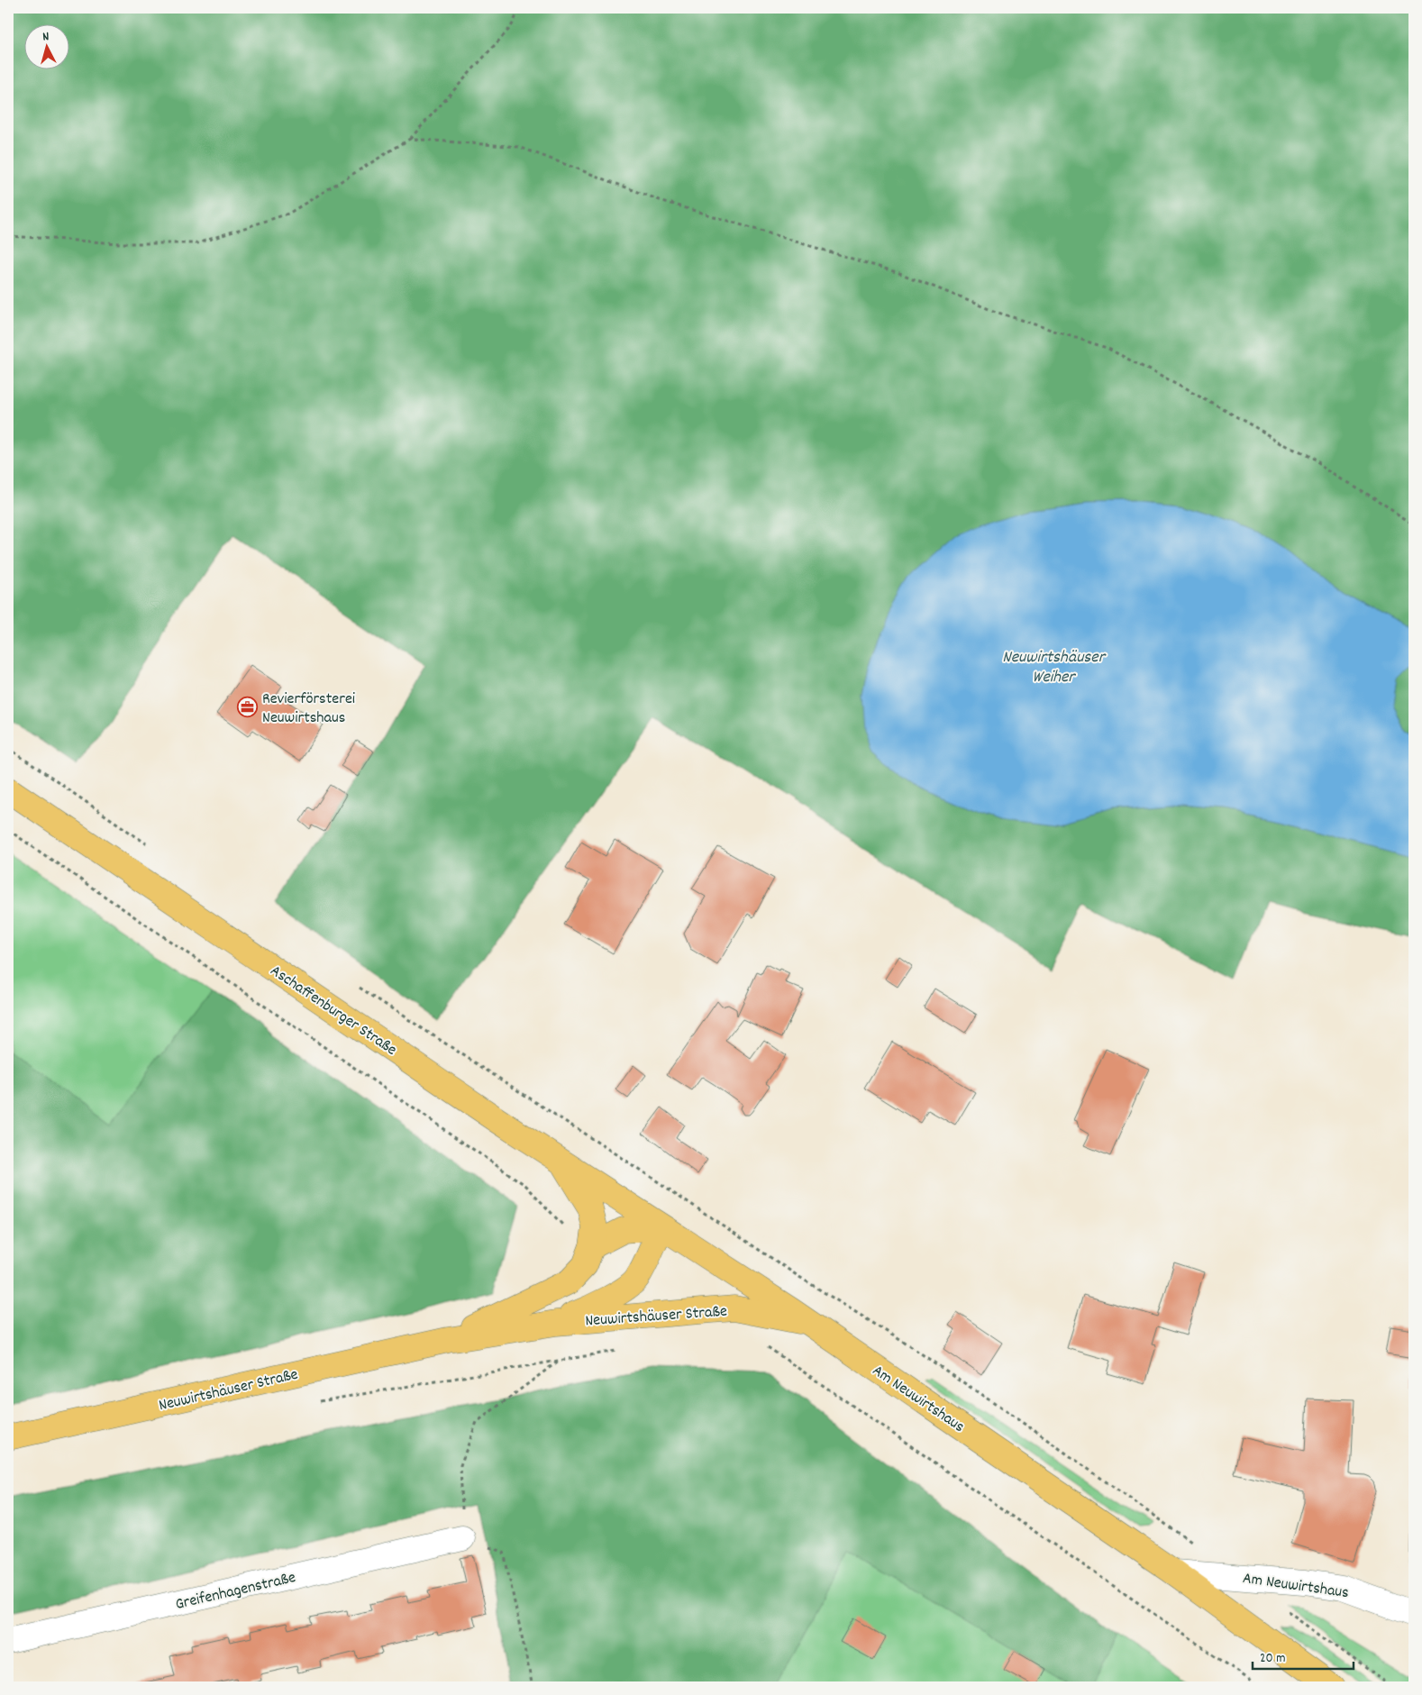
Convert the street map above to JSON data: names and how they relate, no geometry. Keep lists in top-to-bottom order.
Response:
{
  "streets": {
    "main road": ["Aschaffenburger Straße", "Neuwirtshäuser Straße", "Am Neuwirtshaus"],
    "street": ["Greifenhagenstraße"]
  },
  "crossings": [
    ["Aschaffenburger Straße", "Neuwirtshäuser Straße"],
    ["Aschaffenburger Straße", "Am Neuwirtshaus"],
    ["Neuwirtshäuser Straße", "Am Neuwirtshaus"]
  ],
  "water": ["Neuwirtshäuser Weiher"],
  "places": {
    "office": ["Revierförsterei Neuwirtshaus"]
  },
  "scale_bar": "20 m",
  "north": "top"
}
